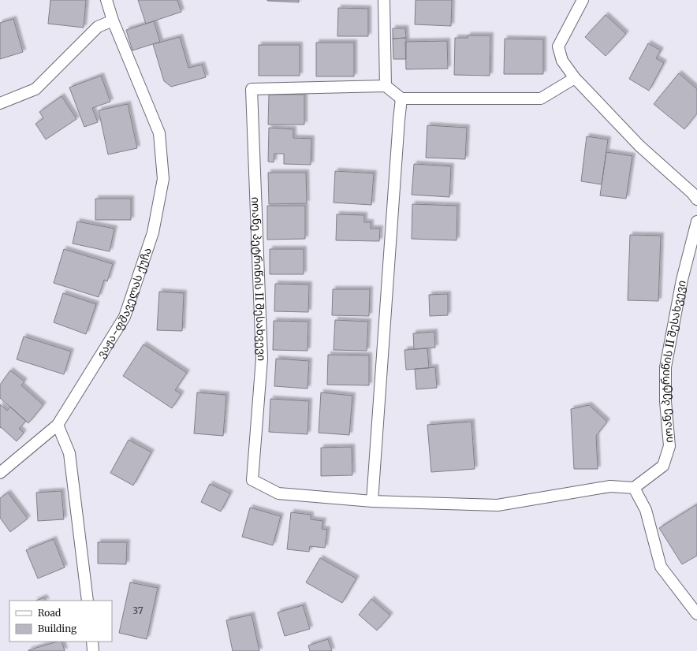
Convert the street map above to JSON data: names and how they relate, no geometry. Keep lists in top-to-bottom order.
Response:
{
  "streets": {
    "street": ["იოანე პეტრიწის II შესახვევი", "ვაჟა-ფშაველას ქუჩა"]
  },
  "house_numbers": ["37"],
  "legend": ["Road", "Building"]
}
